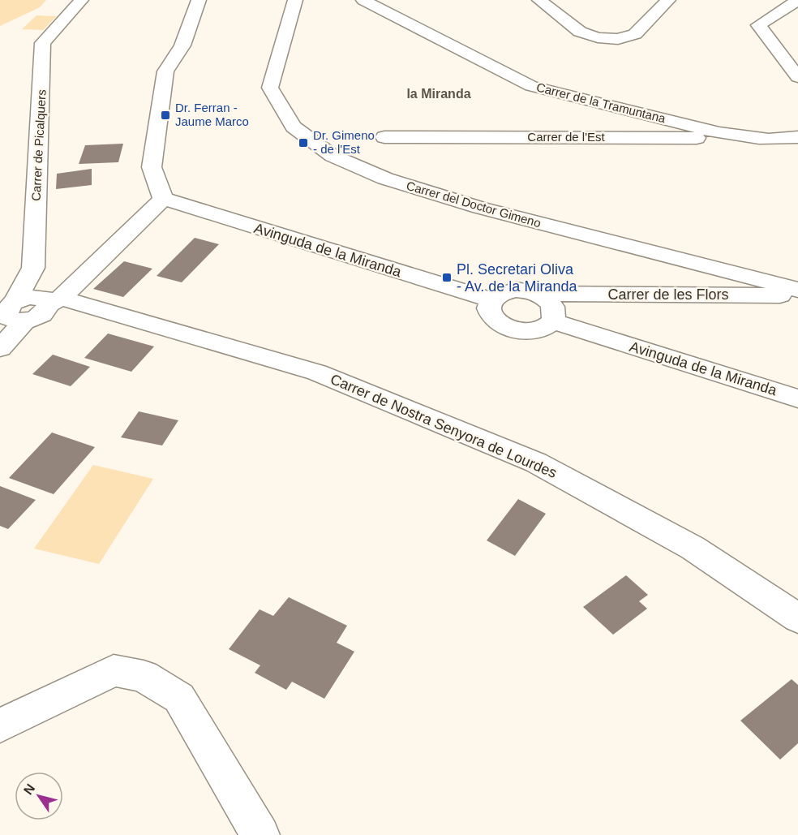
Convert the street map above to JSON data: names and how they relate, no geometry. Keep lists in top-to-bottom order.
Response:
{
  "streets": {
    "street": [
      "Carrer de la Tramuntana",
      "Carrer de l'Est",
      "Carrer de Picalquers",
      "Carrer del Doctor Gimeno",
      "Avinguda de la Miranda",
      "Carrer de les Flors",
      "Carrer de Nostra Senyora de Lourdes"
    ]
  },
  "crossings": [
    ["Carrer de la Tramuntana", "Carrer de l'Est"],
    ["Avinguda de la Miranda", "Carrer de les Flors"]
  ],
  "districts": ["la Miranda"],
  "places": {
    "transit": ["Dr. Ferran - Jaume Marco", "Dr. Gimeno - de l'Est", "Pl. Secretari Oliva - Av. de la Miranda"]
  },
  "north": "top left"
}
